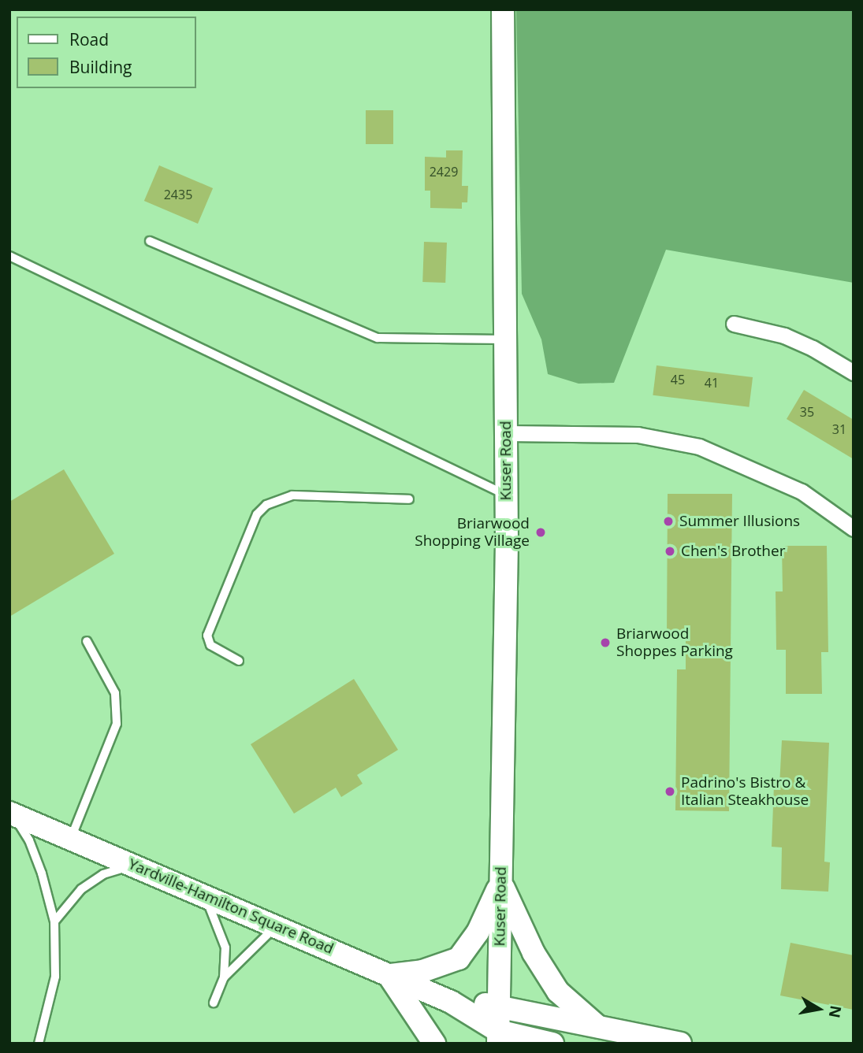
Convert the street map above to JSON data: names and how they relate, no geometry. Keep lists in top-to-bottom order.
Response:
{
  "streets": {
    "street": ["Kuser Road", "Yardville-Hamilton Square Road"]
  },
  "crossings": [
    ["Kuser Road", "Yardville-Hamilton Square Road"]
  ],
  "places": [
    "Summer Illusions",
    "Briarwood Shopping Village",
    "Chen's Brother",
    "Briarwood Shoppes Parking",
    "Padrino's Bistro & Italian Steakhouse"
  ],
  "house_numbers": [
    "2429",
    "2435",
    "45",
    "41",
    "35",
    "31"
  ],
  "legend": ["Road", "Building"],
  "north": "right"
}
